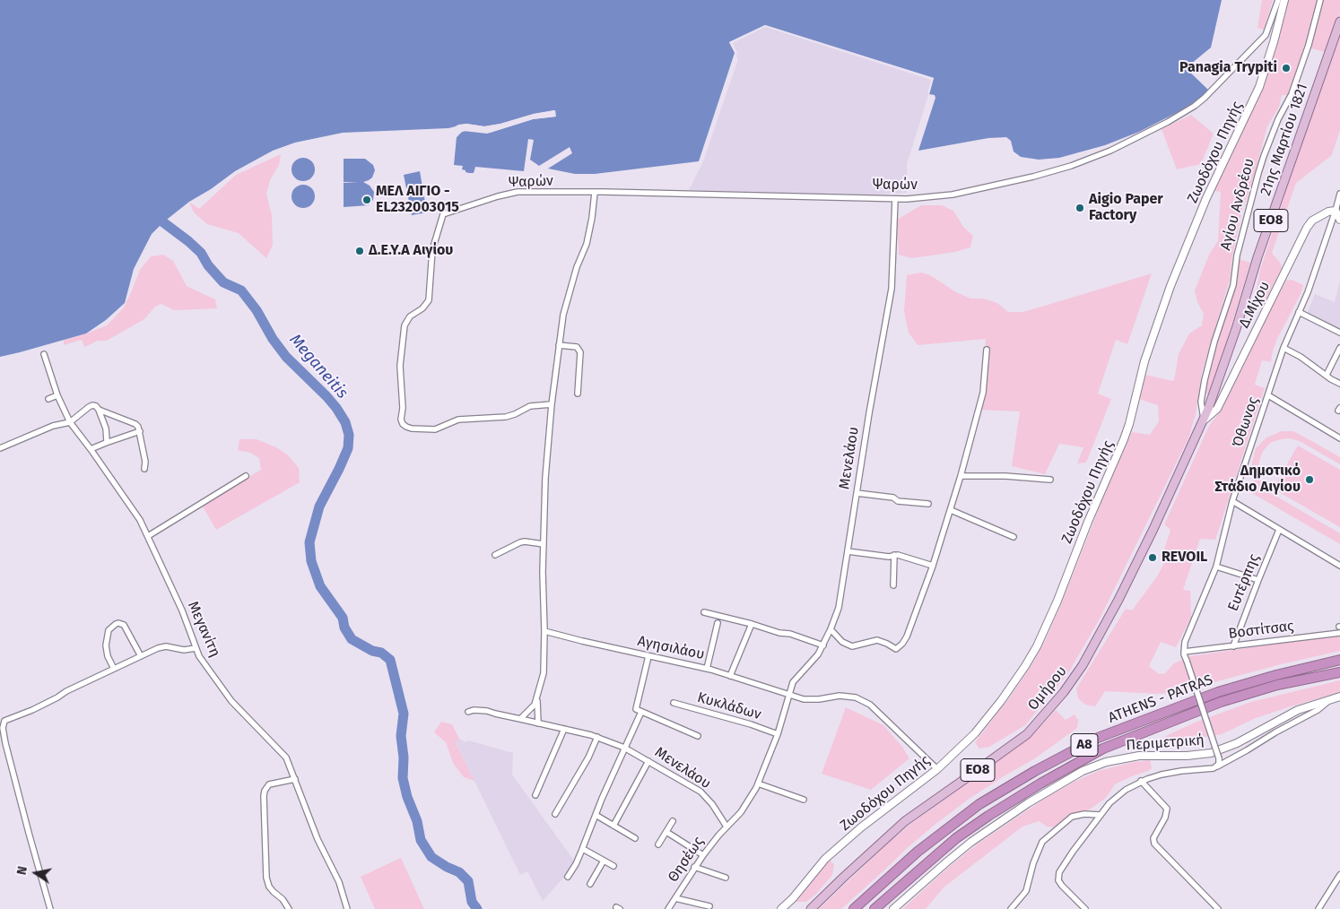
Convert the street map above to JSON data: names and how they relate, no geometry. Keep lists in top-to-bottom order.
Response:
{
  "streets": {
    "highway": ["ATHENS - PATRAS", "Α8"],
    "main road": [
      "21ης Μαρτίου 1821",
      "Ζωοδόχου Πηγής",
      "ΕΟ8",
      "Δ.Μίχου",
      "Ομήρου",
      "Περιμετρική"
    ],
    "street": [
      "Ψαρών",
      "Αγίου Ανδρέου",
      "Όθωνος",
      "Μενελάου",
      "Ευτέρπης",
      "Μεγανίτη",
      "Βοστίτσας",
      "Αγησιλάου",
      "Κυκλάδων",
      "Θησέως"
    ]
  },
  "crossings": [
    ["21ης Μαρτίου 1821", "Αγίου Ανδρέου"],
    ["21ης Μαρτίου 1821", "Δ.Μίχου"],
    ["21ης Μαρτίου 1821", "Ομήρου"],
    ["Ζωοδόχου Πηγής", "Αγησιλάου"],
    ["Ψαρών", "Μενελάου"],
    ["Αγίου Ανδρέου", "Δ.Μίχου"],
    ["Αγίου Ανδρέου", "Ομήρου"],
    ["Δ.Μίχου", "Όθωνος"],
    ["Δ.Μίχου", "Ομήρου"],
    ["Όθωνος", "Βοστίτσας"],
    ["Μενελάου", "Αγησιλάου"],
    ["Μενελάου", "Κυκλάδων"],
    ["Μενελάου", "Θησέως"],
    ["Ευτέρπης", "Βοστίτσας"]
  ],
  "water": ["Meganeitis"],
  "places": [
    "Panagia Trypiti",
    "ΜΕΛ ΑΙΓΙΟ - EL232003015",
    "Aigio Paper Factory",
    "Δ.Ε.Υ.Α Αιγίου",
    "Δημοτικό Στάδιο Αιγίου",
    "REVOIL"
  ],
  "north": "left"
}
